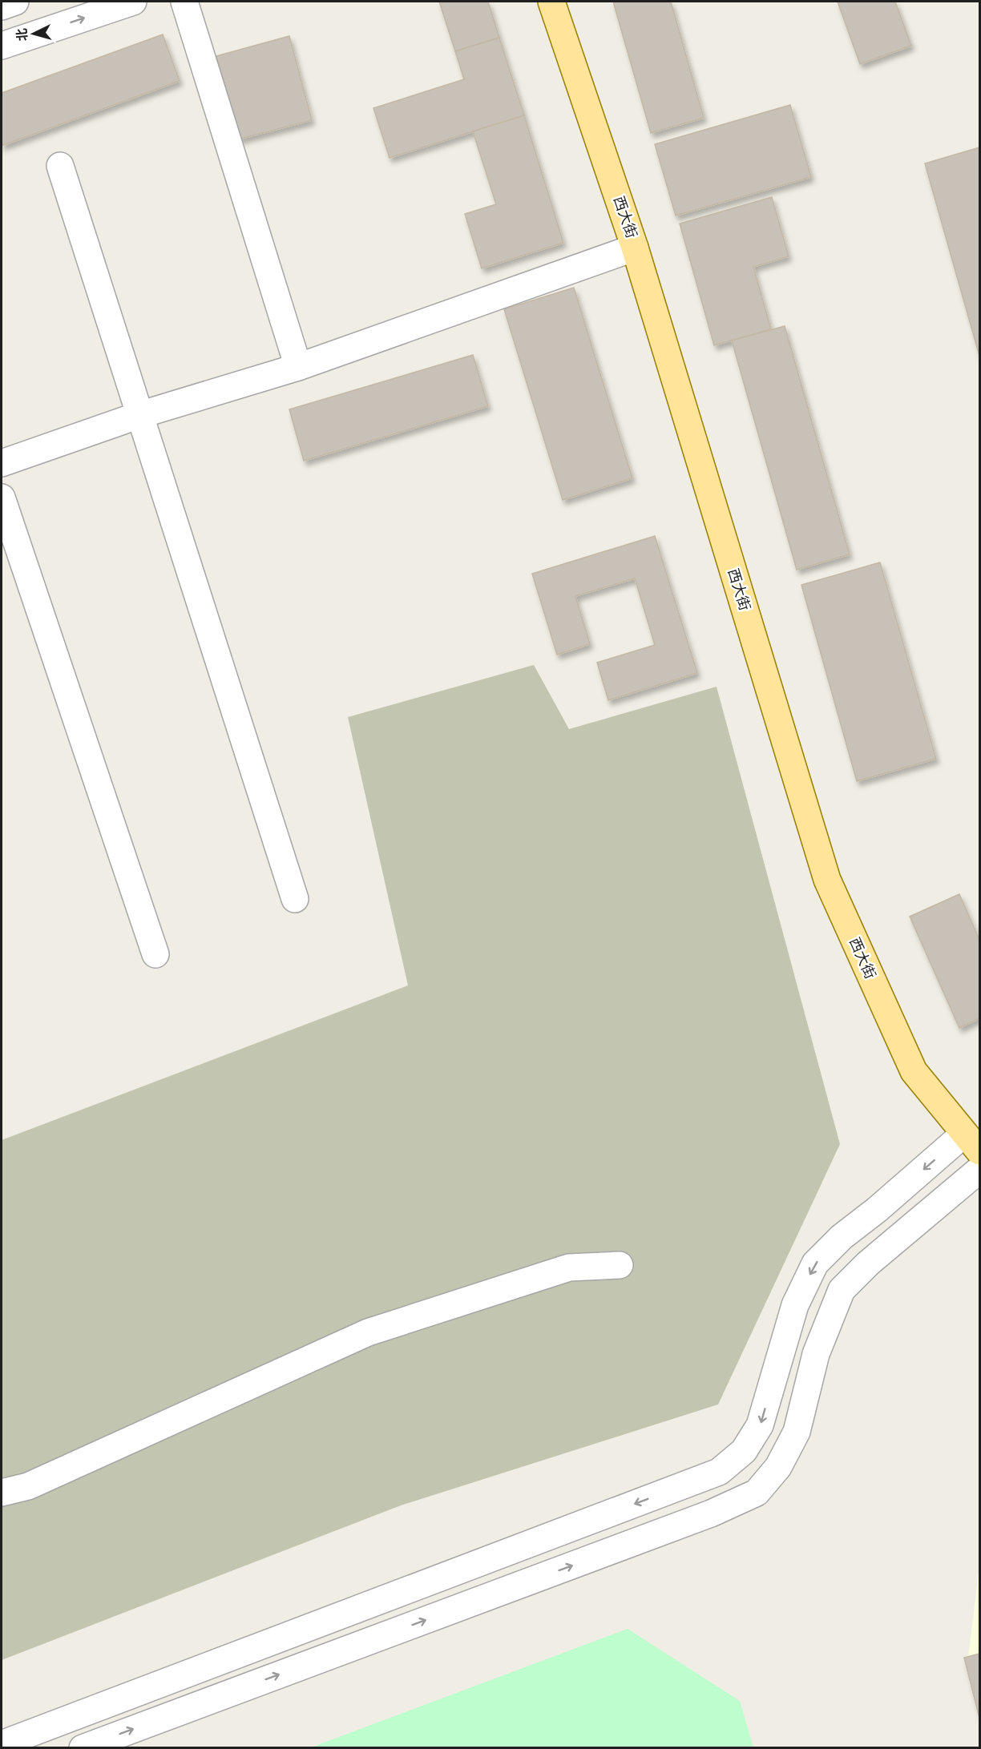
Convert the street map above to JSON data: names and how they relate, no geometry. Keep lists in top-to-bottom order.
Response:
{
  "streets": {
    "main road": ["西大街"]
  },
  "north": "left"
}
